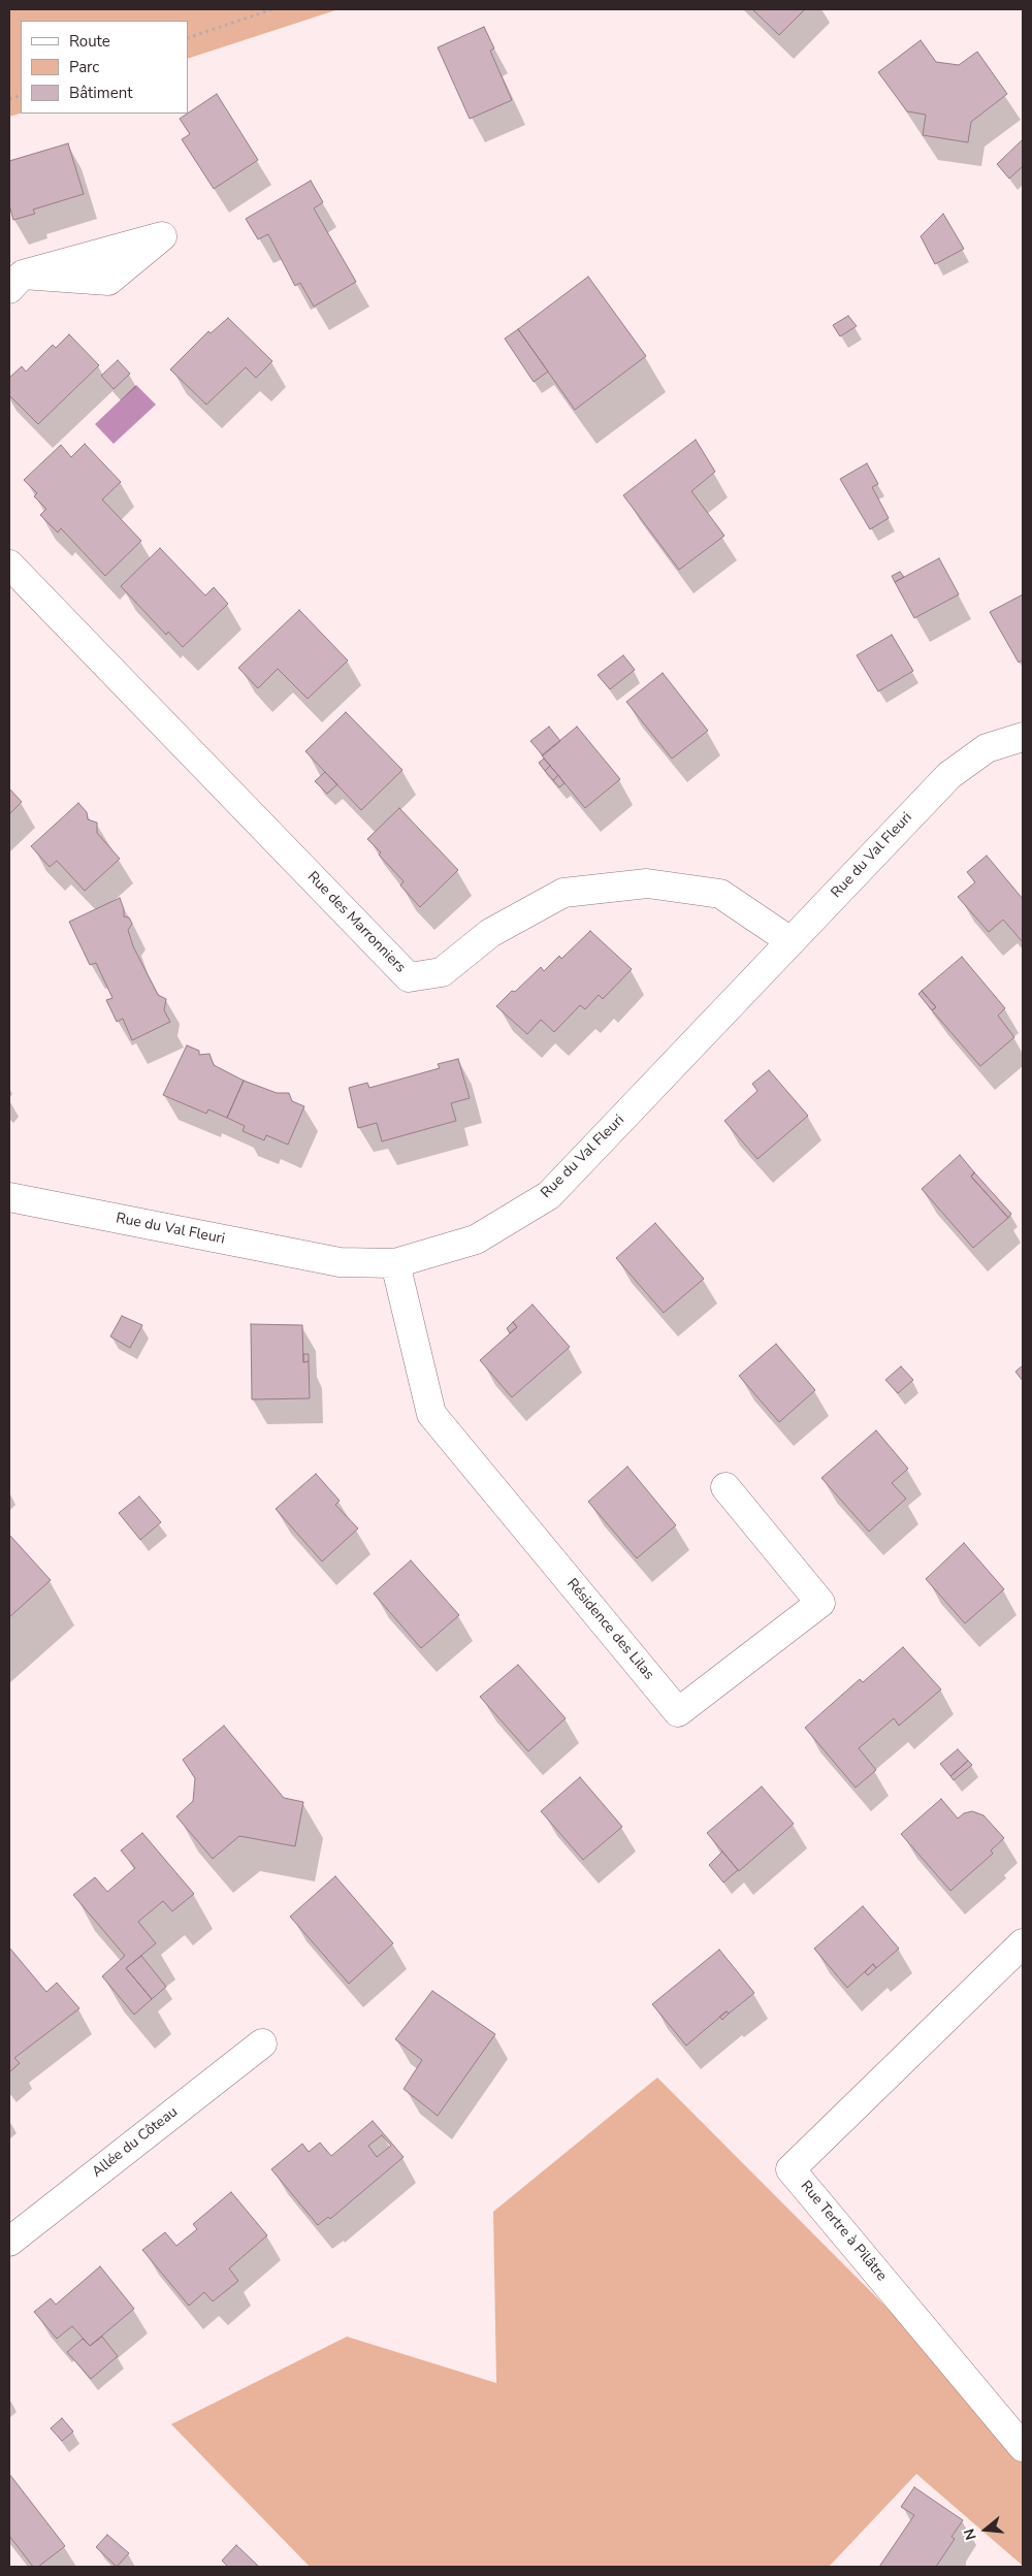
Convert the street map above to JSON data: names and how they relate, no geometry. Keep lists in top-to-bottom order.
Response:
{
  "streets": {
    "street": [
      "Rue du Val Fleuri",
      "Rue des Marronniers",
      "Résidence des Lilas",
      "Allée du Côteau",
      "Rue Tertre à Pilâtre"
    ]
  },
  "crossings": [
    ["Rue du Val Fleuri", "Rue des Marronniers"],
    ["Rue du Val Fleuri", "Résidence des Lilas"]
  ],
  "legend": ["Route", "Parc", "Bâtiment"],
  "north": "left"
}
